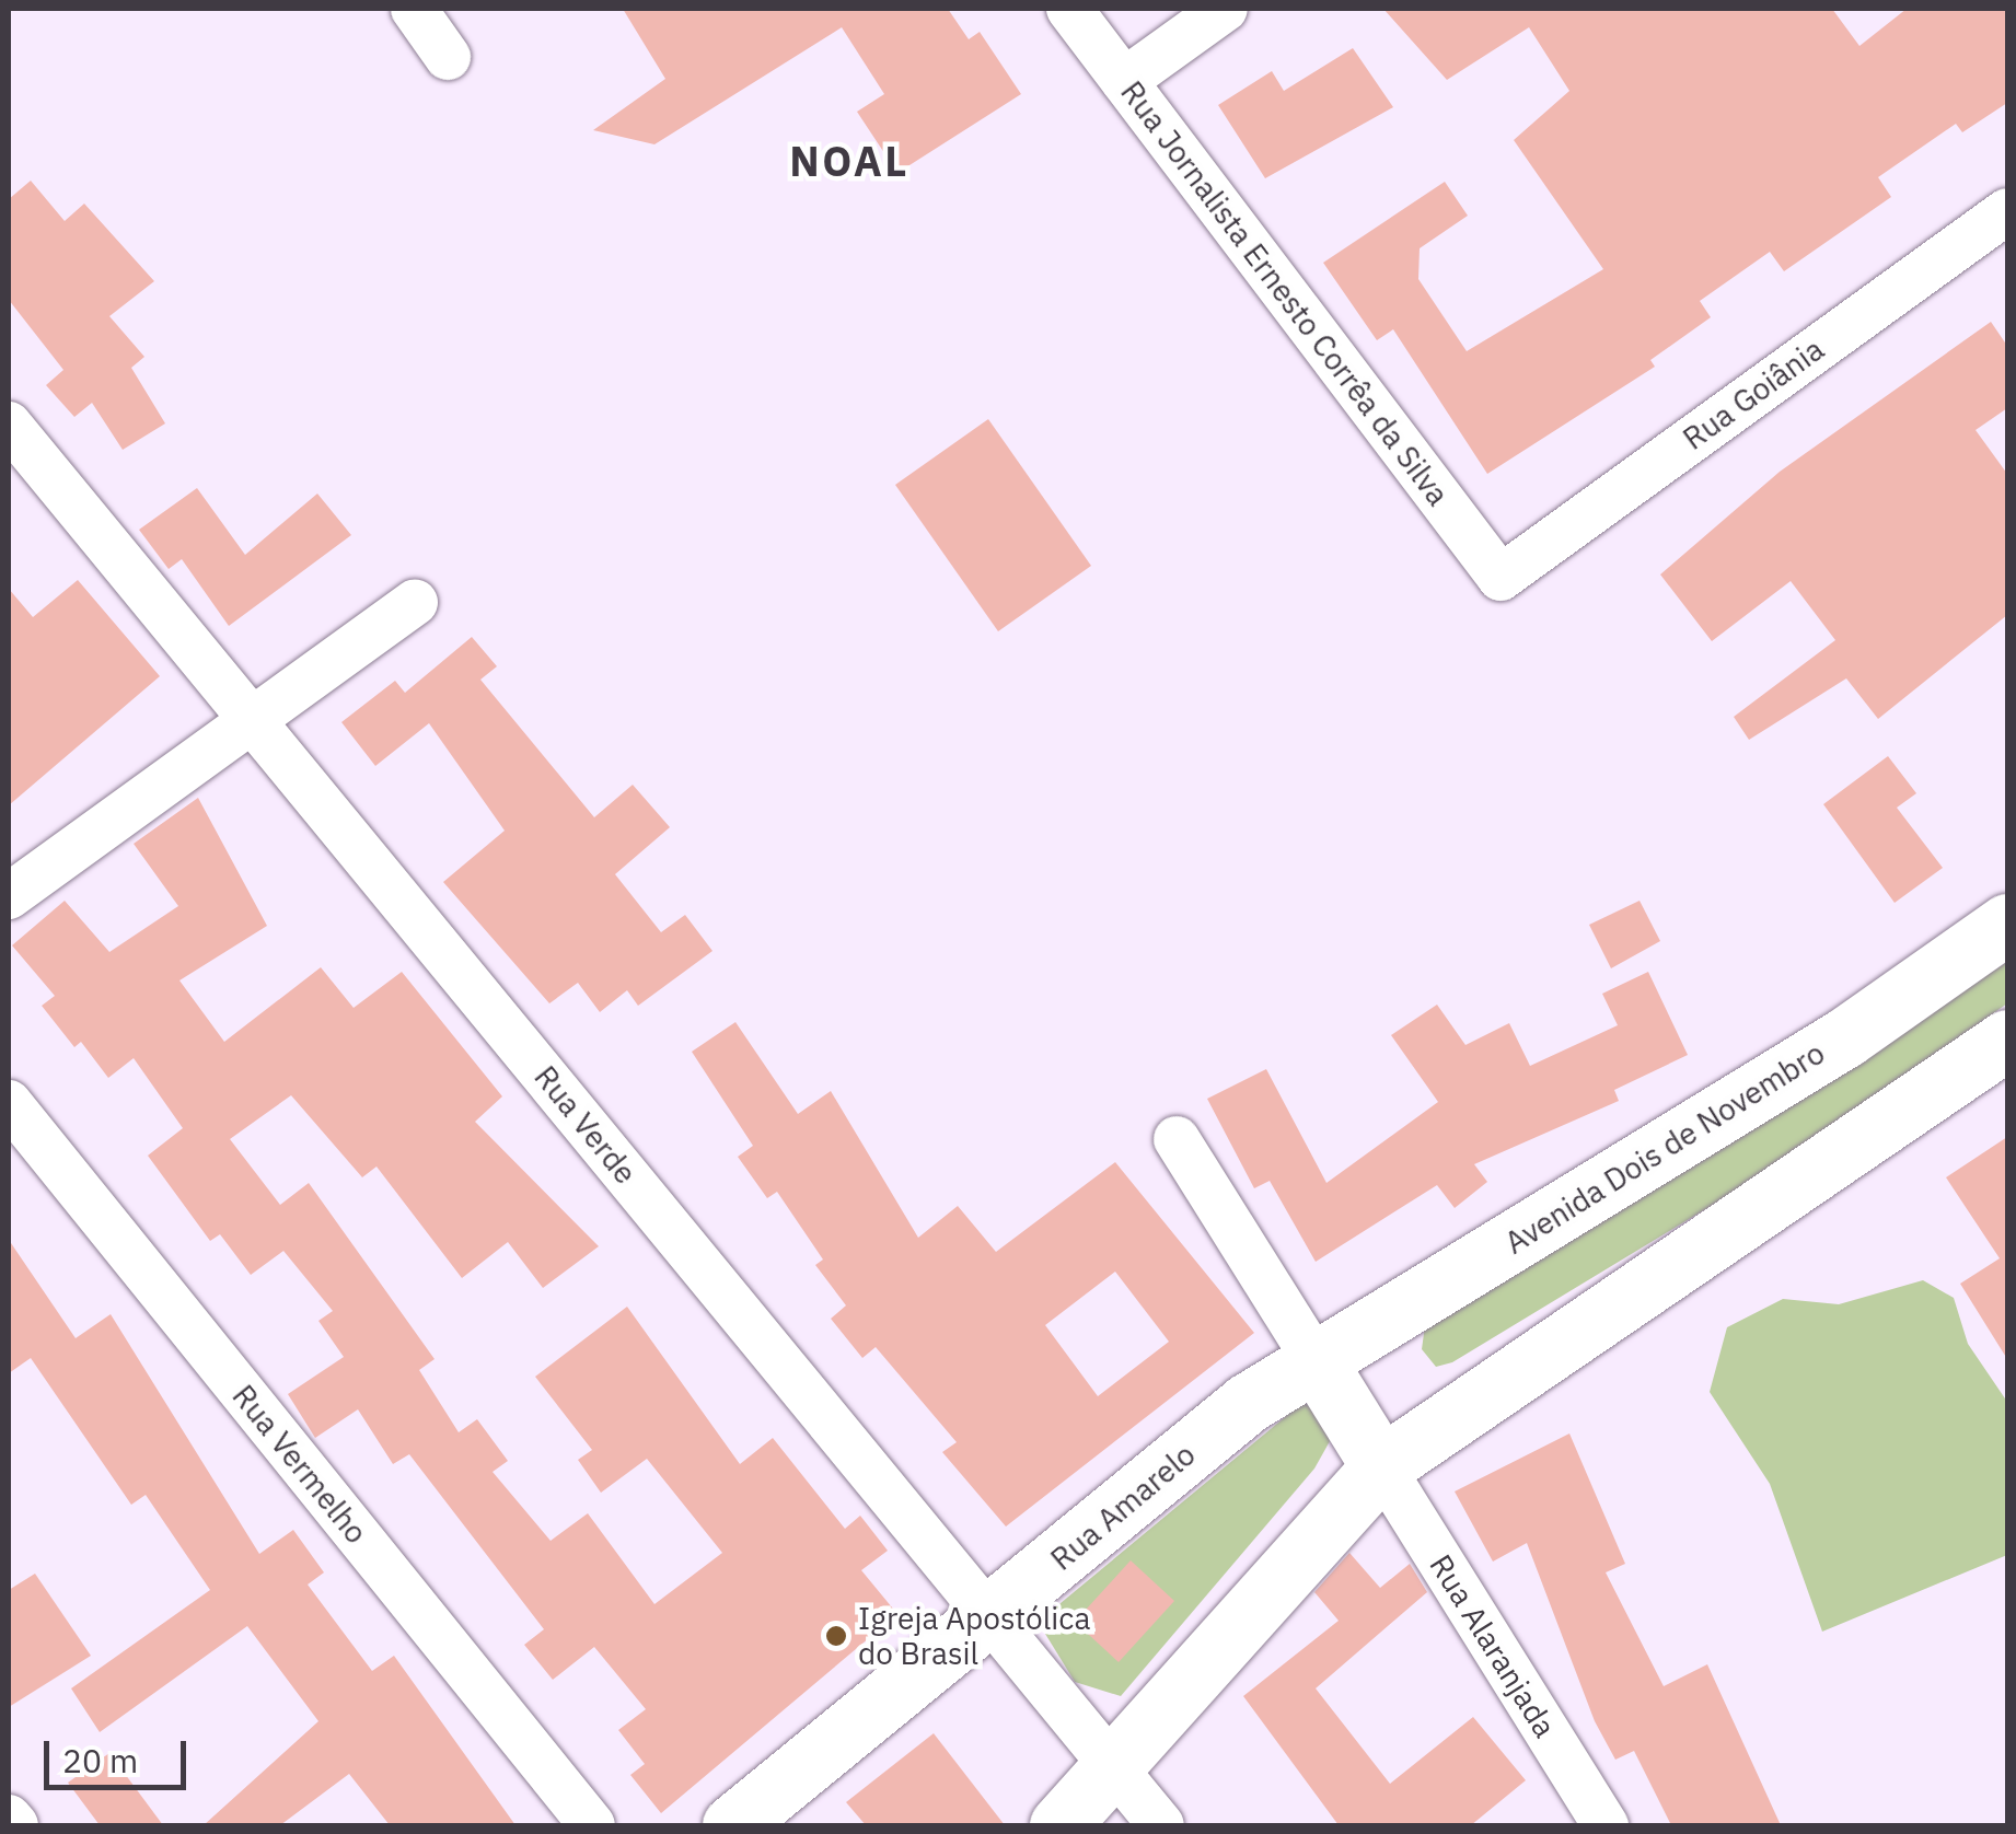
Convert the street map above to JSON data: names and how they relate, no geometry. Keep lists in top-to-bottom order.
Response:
{
  "streets": {
    "street": [
      "Rua Jornalista Ernesto Corrêa da Silva",
      "Rua Goiânia",
      "Rua Verde",
      "Avenida Dois de Novembro",
      "Rua Vermelho",
      "Rua Amarelo",
      "Rua Alaranjada"
    ]
  },
  "crossings": [
    ["Rua Jornalista Ernesto Corrêa da Silva", "Rua Goiânia"],
    ["Rua Verde", "Rua Amarelo"],
    ["Avenida Dois de Novembro", "Rua Amarelo"]
  ],
  "districts": ["NOAL"],
  "places": ["Igreja Apostólica do Brasil"],
  "scale_bar": "20 m"
}
